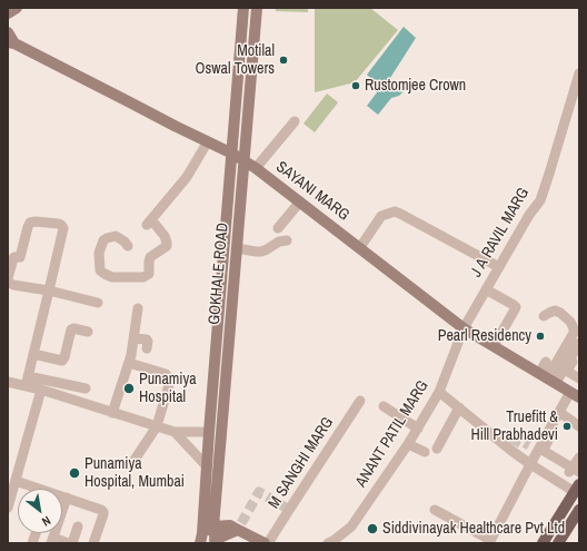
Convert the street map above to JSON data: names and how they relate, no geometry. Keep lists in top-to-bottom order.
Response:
{
  "streets": {
    "main road": ["SAYANI MARG", "GOKHALE ROAD"],
    "street": ["J A RAVIL MARG", "ANANT PATIL MARG", "M SANGHI MARG"]
  },
  "crossings": [
    ["SAYANI MARG", "J A RAVIL MARG"],
    ["SAYANI MARG", "GOKHALE ROAD"],
    ["SAYANI MARG", "ANANT PATIL MARG"],
    ["J A RAVIL MARG", "ANANT PATIL MARG"]
  ],
  "places": [
    "Motilal Oswal Towers",
    "Rustomjee Crown",
    "Pearl Residency",
    "Punamiya Hospital",
    "Truefitt & Hill Prabhadevi",
    "Punamiya Hospital, Mumbai",
    "Siddivinayak Healthcare Pvt Ltd"
  ],
  "north": "bottom right"
}
